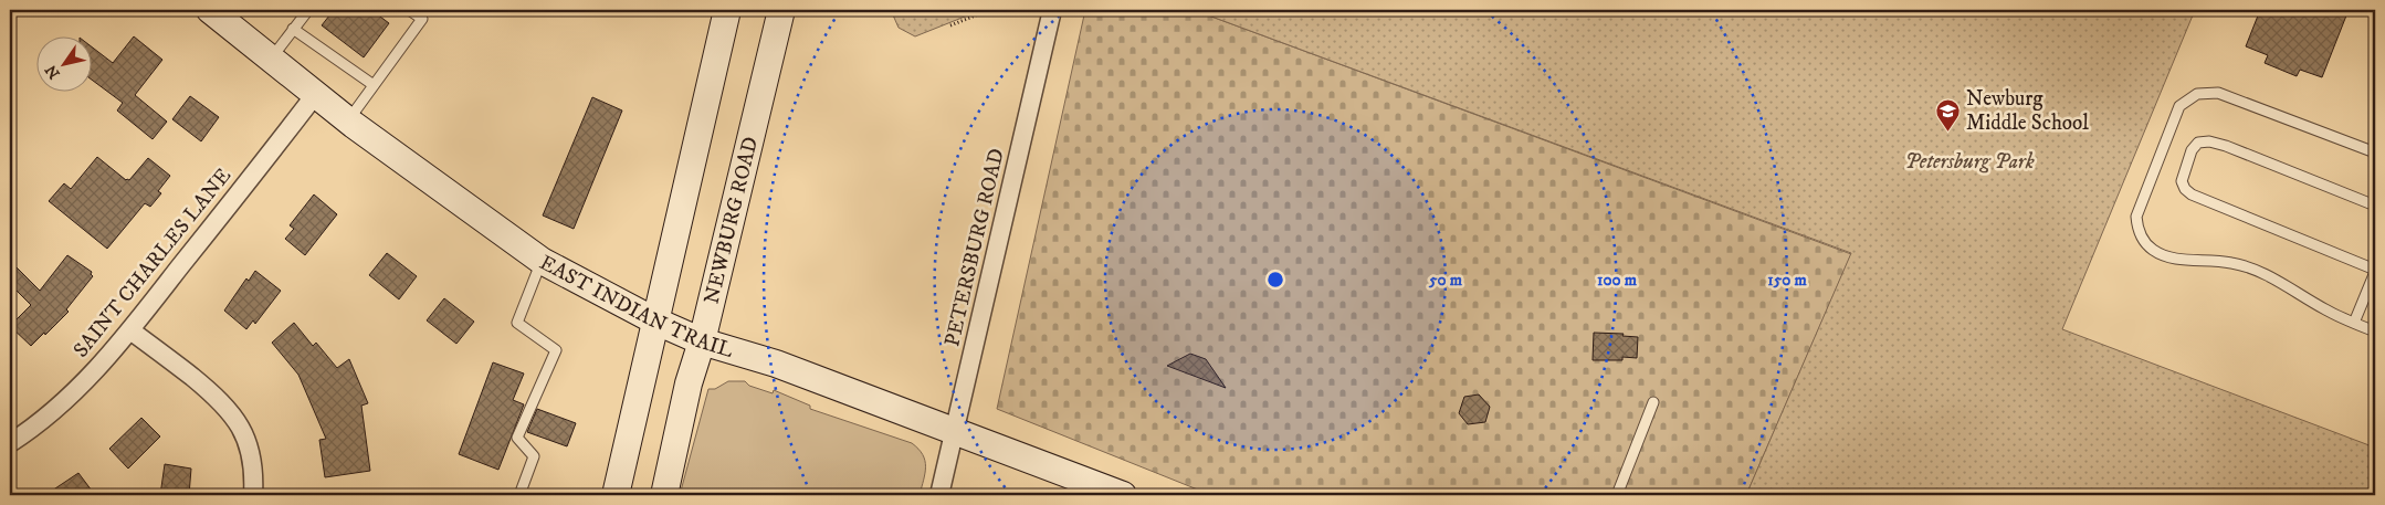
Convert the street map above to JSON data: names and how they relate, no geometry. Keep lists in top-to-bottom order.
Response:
{
  "streets": {
    "main road": ["NEWBURG ROAD", "EAST INDIAN TRAIL"],
    "street": ["PETERSBURG ROAD", "SAINT CHARLES LANE"]
  },
  "crossings": [
    ["NEWBURG ROAD", "EAST INDIAN TRAIL"],
    ["PETERSBURG ROAD", "EAST INDIAN TRAIL"],
    ["SAINT CHARLES LANE", "EAST INDIAN TRAIL"]
  ],
  "parks": ["Petersburg Park"],
  "places": {
    "school or university": ["Newburg Middle School"]
  },
  "north": "bottom left",
  "rings": ["50 m", "100 m", "150 m"]
}
